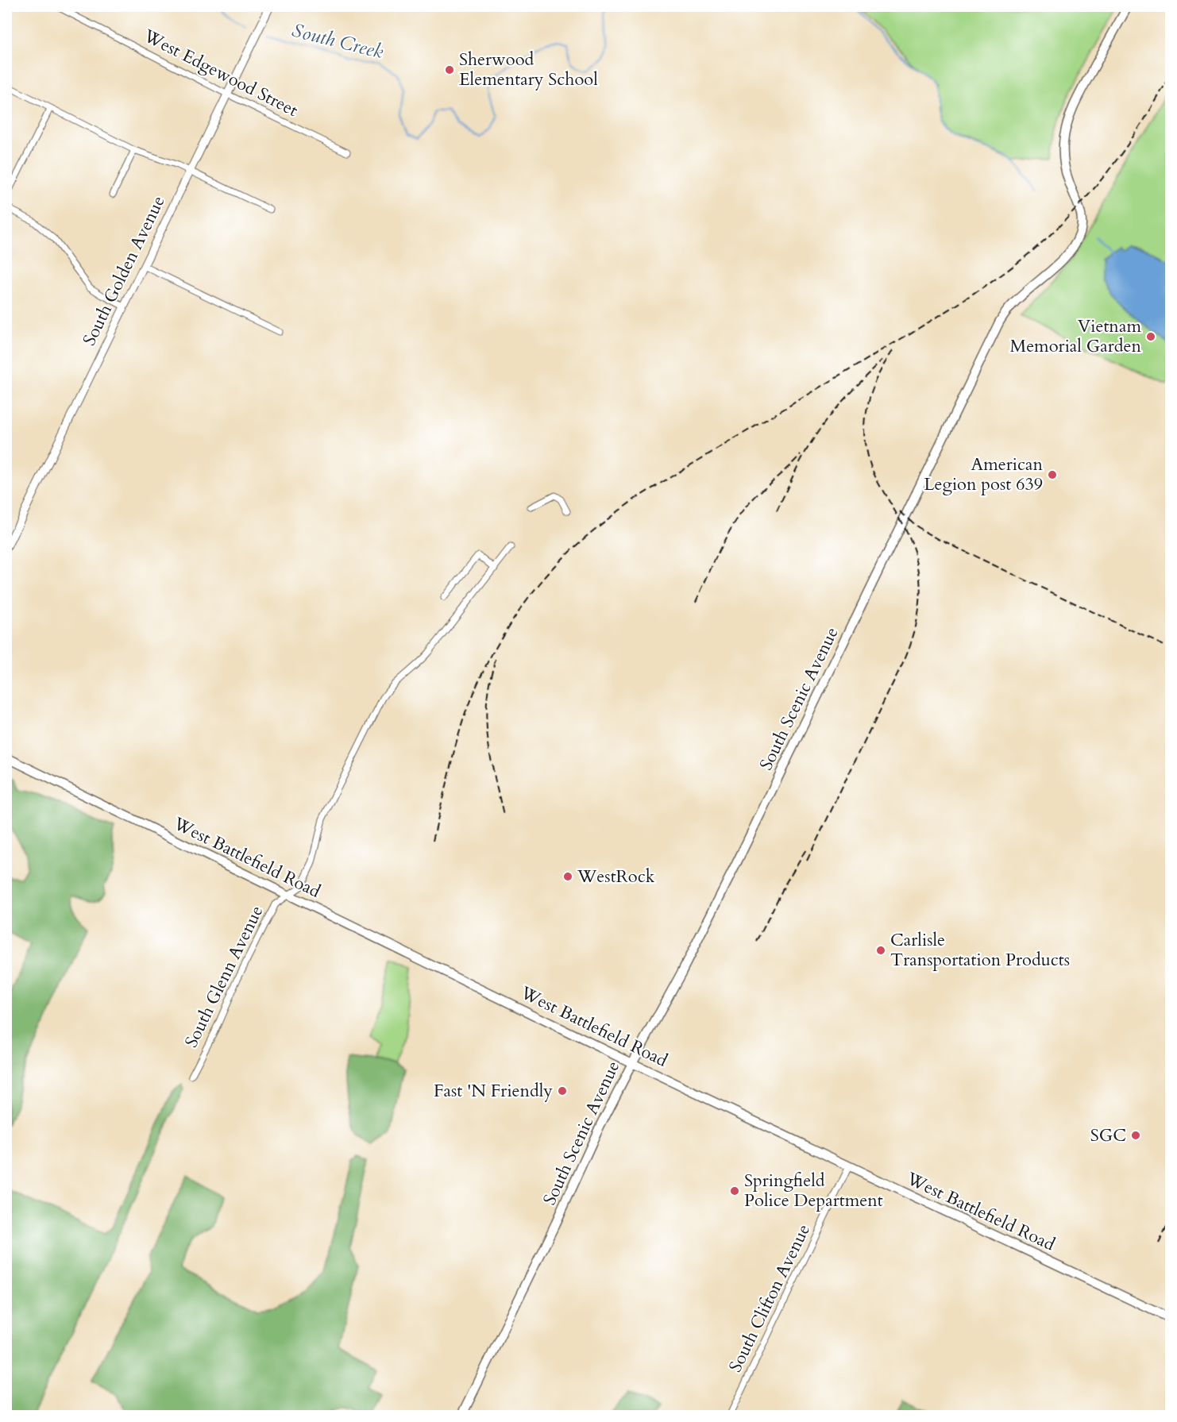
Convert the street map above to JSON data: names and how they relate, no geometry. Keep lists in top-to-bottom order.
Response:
{
  "streets": {
    "main road": ["South Scenic Avenue", "West Battlefield Road"],
    "street": [
      "West Edgewood Street",
      "South Golden Avenue",
      "South Glenn Avenue",
      "South Clifton Avenue"
    ]
  },
  "crossings": [
    ["West Edgewood Street", "South Golden Avenue"],
    ["South Scenic Avenue", "West Battlefield Road"],
    ["West Battlefield Road", "South Glenn Avenue"],
    ["West Battlefield Road", "South Clifton Avenue"]
  ],
  "water": ["South Creek"],
  "places": [
    "Sherwood Elementary School",
    "Vietnam Memorial Garden",
    "American Legion post 639",
    "WestRock",
    "Carlisle Transportation Products",
    "Fast 'N Friendly",
    "SGC",
    "Springfield Police Department"
  ]
}
